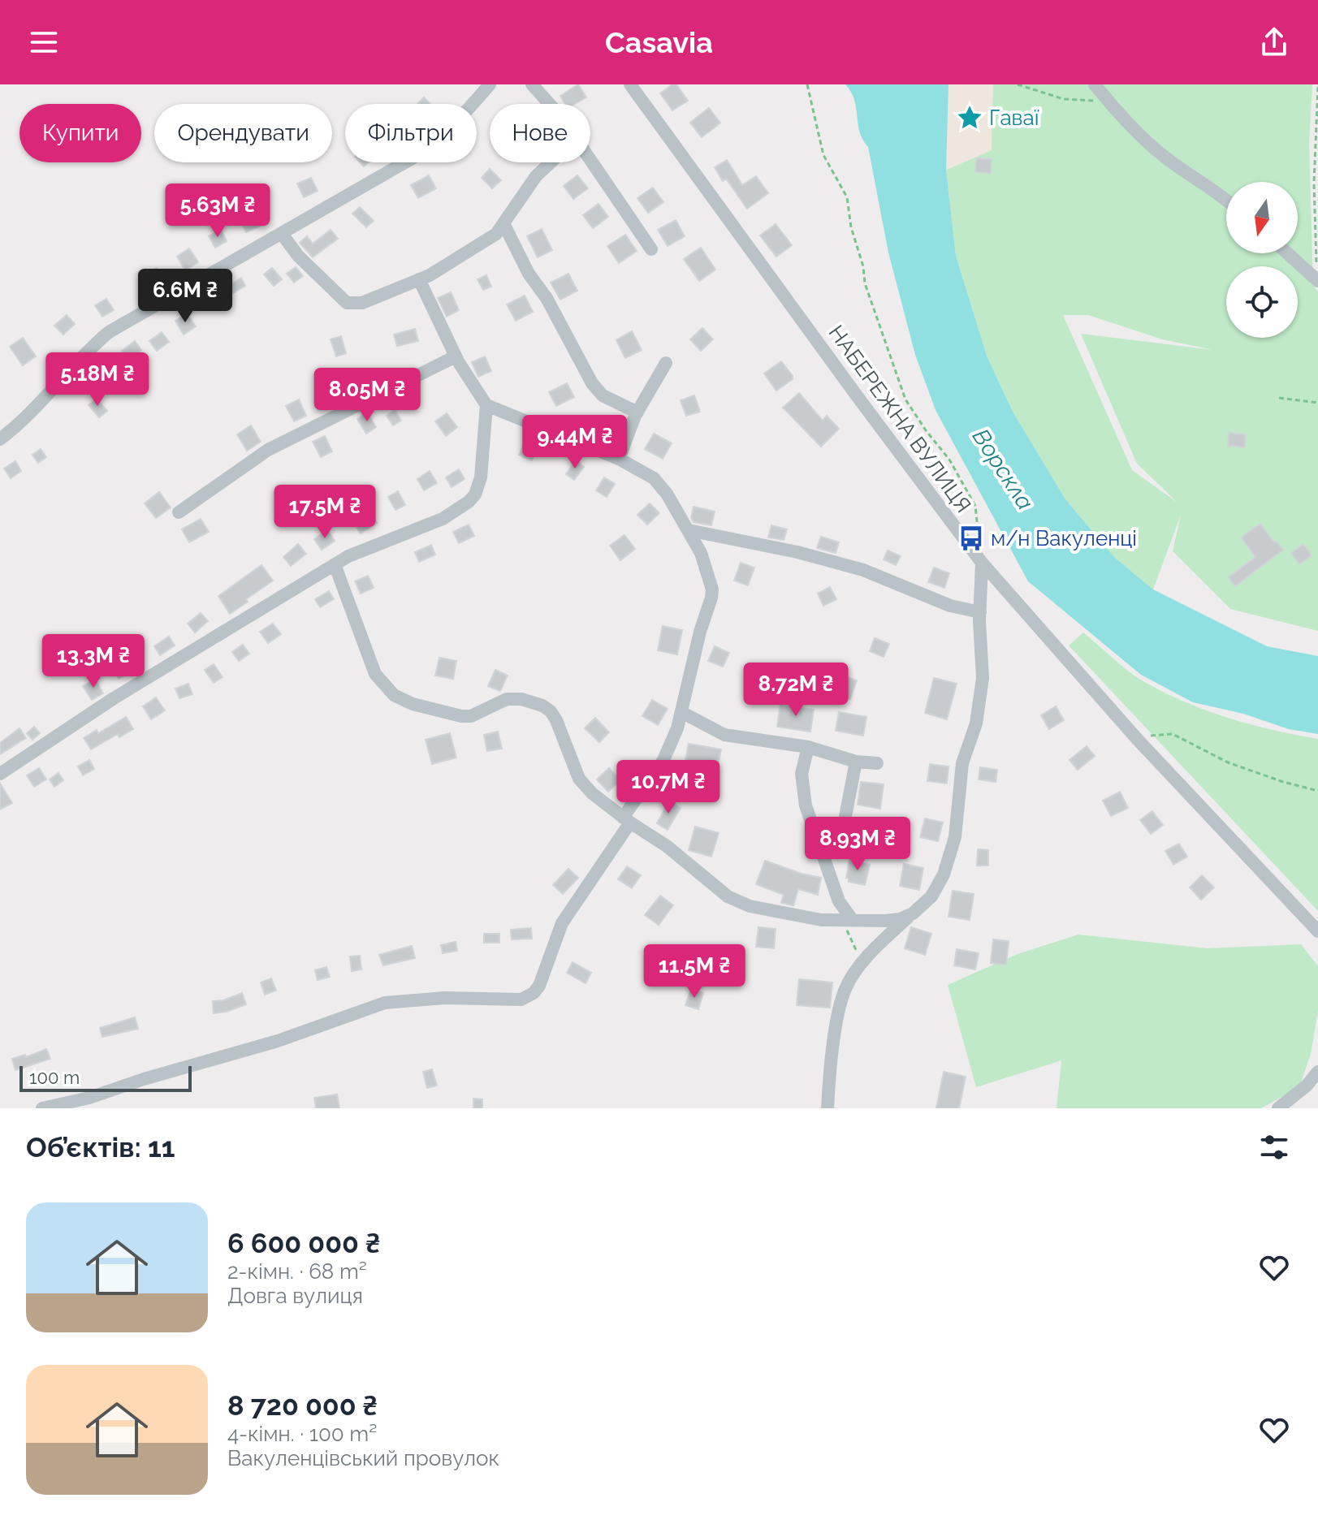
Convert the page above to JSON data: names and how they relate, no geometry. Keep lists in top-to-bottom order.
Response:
{
  "streets": {
    "street": ["НАБЕРЕЖНА ВУЛИЦЯ"]
  },
  "water": ["Ворскла"],
  "places": {
    "place": ["Гаваї"],
    "bus stop": ["м/н Вакуленці"]
  },
  "scale_bar": "100 m",
  "north": "bottom",
  "page": {
    "header": "Casavia",
    "chip": [
      "Купити",
      "Орендувати",
      "Фільтри",
      "Нове"
    ],
    "price": [
      "5.63M ₴",
      "6.6M ₴",
      "5.18M ₴",
      "8.05M ₴",
      "9.44M ₴",
      "17.5M ₴",
      "13.3M ₴",
      "8.72M ₴",
      "10.7M ₴",
      "8.93M ₴",
      "11.5M ₴"
    ],
    "scale": "100 m",
    "heading": "Об’єктів: 11",
    "list": [
      {
        "name": "6 600 000 ₴",
        "note": "2-кімн. · 68 m² · Довга вулиця"
      },
      {
        "name": "8 720 000 ₴",
        "note": "4-кімн. · 100 m² · Вакуленцівський провулок"
      }
    ]
  }
}
